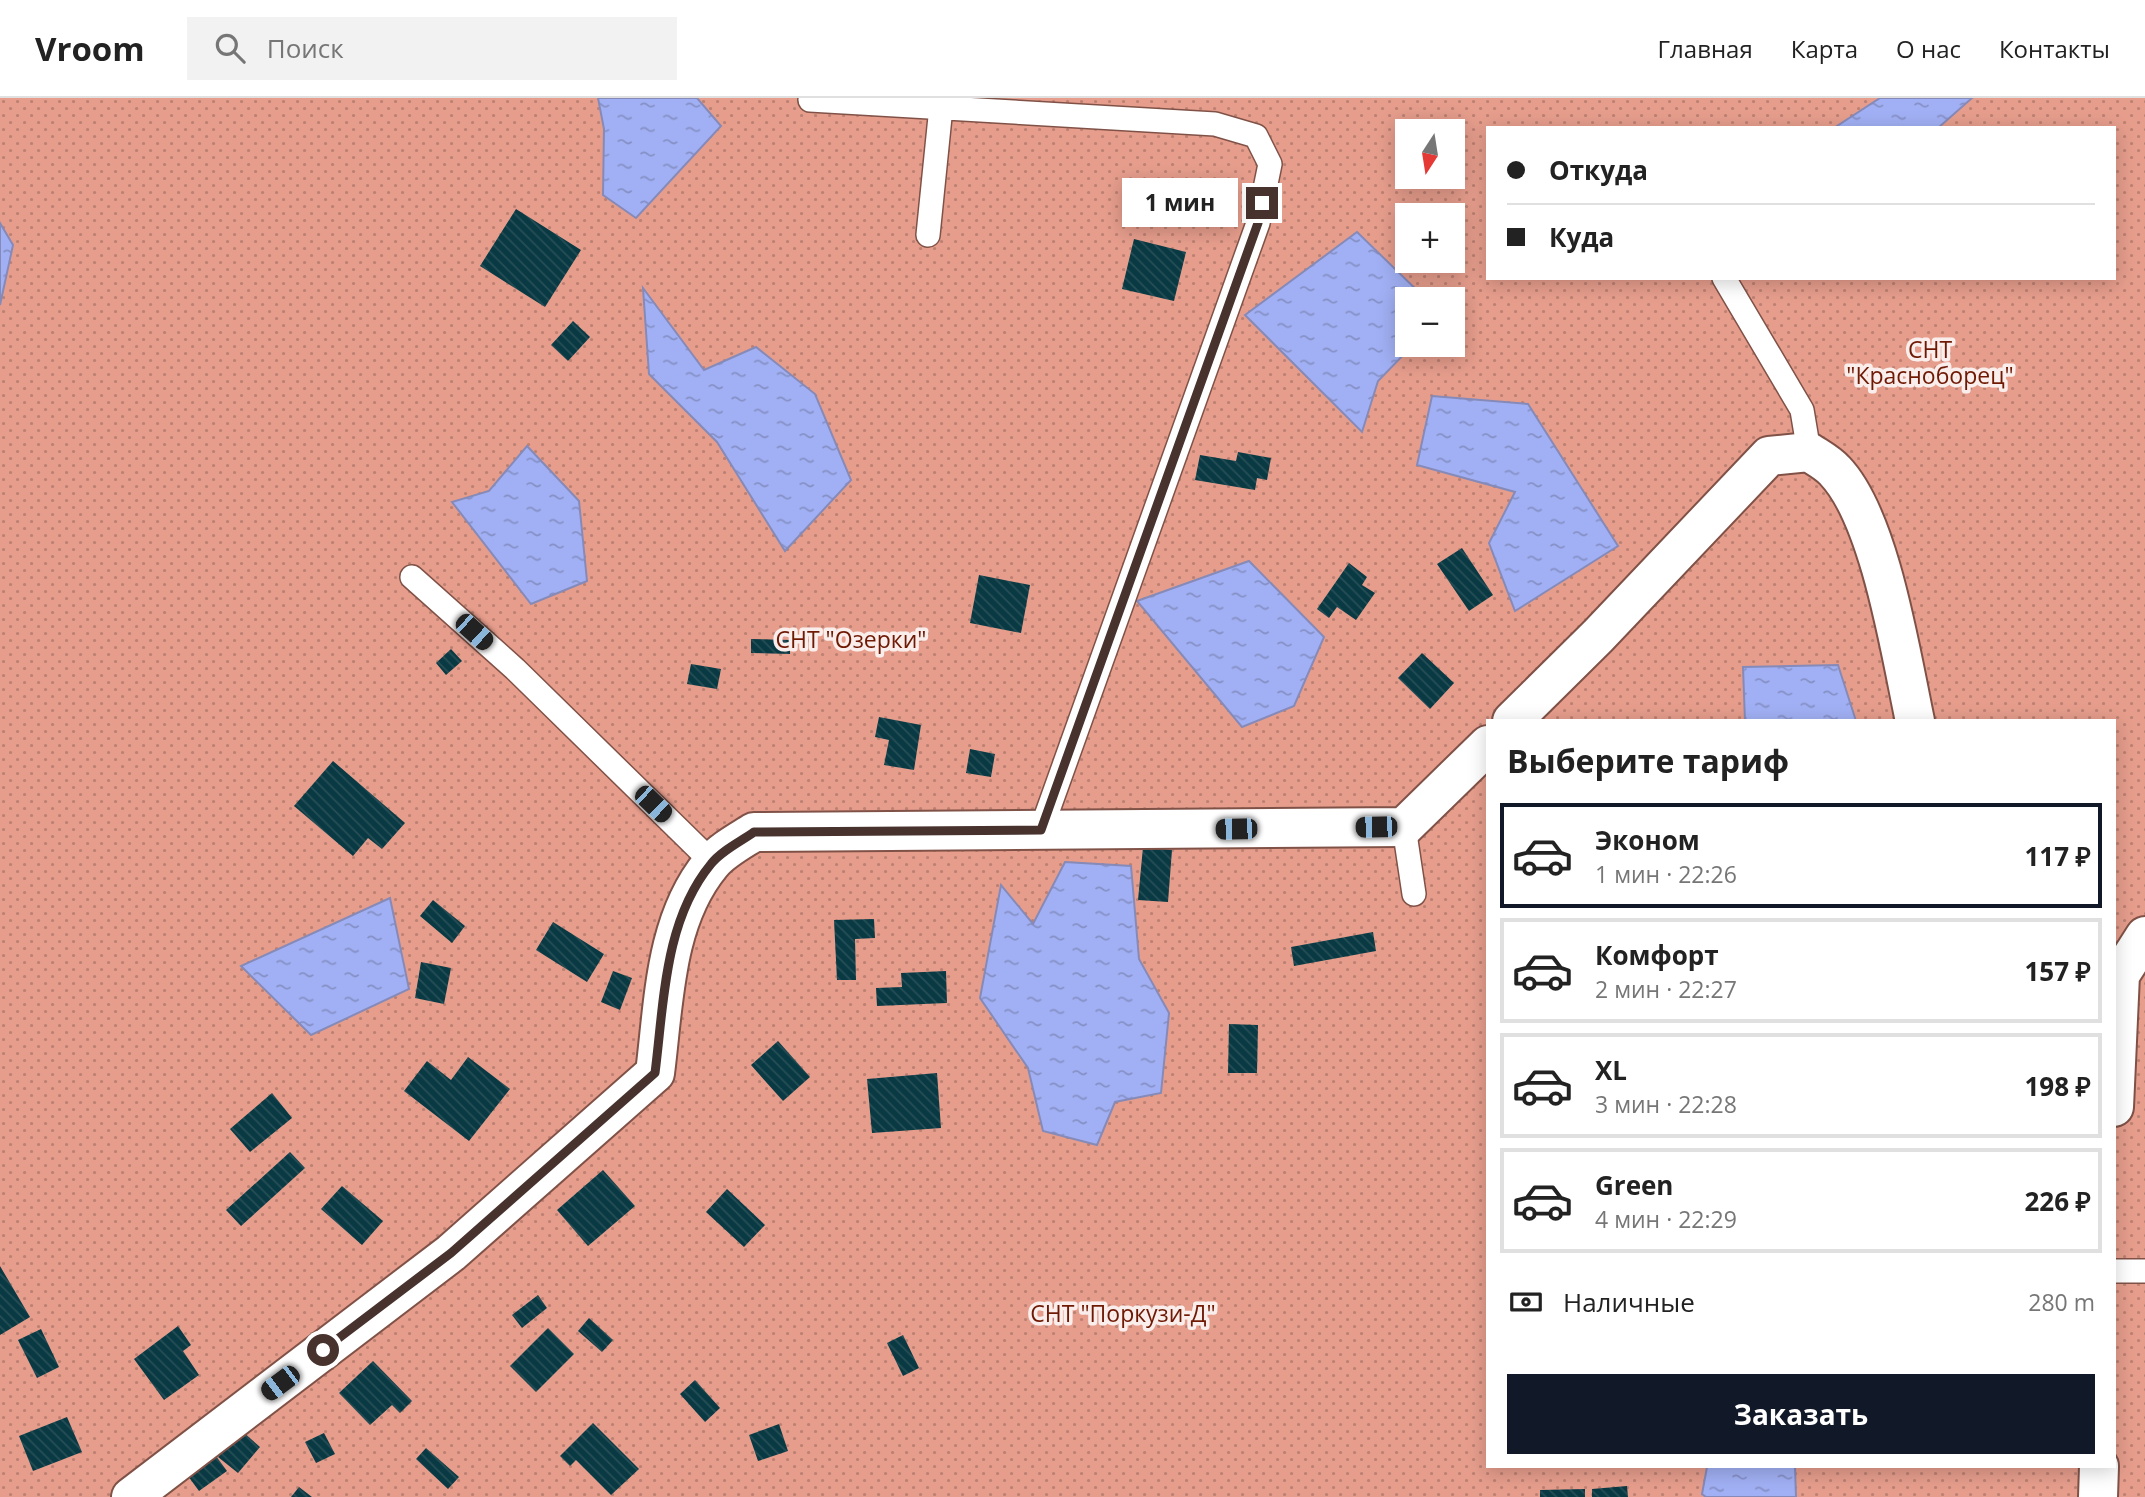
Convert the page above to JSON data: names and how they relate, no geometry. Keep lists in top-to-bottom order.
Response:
{
  "parks": ["СНТ \"Красноборец\"", "СНТ \"Озерки\"", "СНТ \"Поркузи-Д\""],
  "north": "bottom",
  "page": {
    "header": "Vroom",
    "search": "Поиск",
    "nav": [
      "Главная",
      "Карта",
      "О нас",
      "Контакты"
    ],
    "map_buttons": ["+", "−"],
    "banner": ["Откуда", "Куда"],
    "bubble": "1 мин",
    "heading": "Выберите тариф",
    "list": [
      {
        "name": "Эконом",
        "note": "1 мин · 22:26",
        "value": "117 ₽"
      },
      {
        "name": "Комфорт",
        "note": "2 мин · 22:27",
        "value": "157 ₽"
      },
      {
        "name": "XL",
        "note": "3 мин · 22:28",
        "value": "198 ₽"
      },
      {
        "name": "Green",
        "note": "4 мин · 22:29",
        "value": "226 ₽"
      }
    ],
    "pay": ["Наличные", "280 m"],
    "buttons": "Заказать"
  }
}
